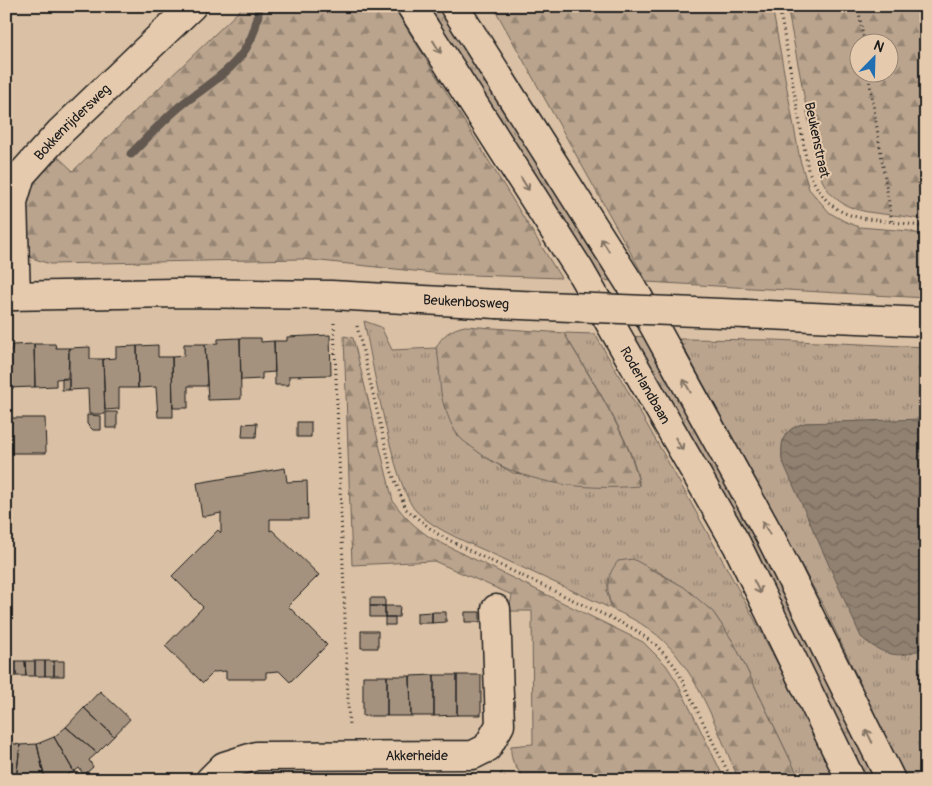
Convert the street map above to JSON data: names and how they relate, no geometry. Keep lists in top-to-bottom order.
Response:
{
  "streets": {
    "main road": [
      "Bokkenrijdersweg",
      "Beukenbosweg",
      "Roderlandbaan",
      "Akkerheide"
    ],
    "path": ["Beukenstraat"]
  },
  "crossings": [
    ["Bokkenrijdersweg", "Beukenbosweg"]
  ],
  "north": "top right"
}
